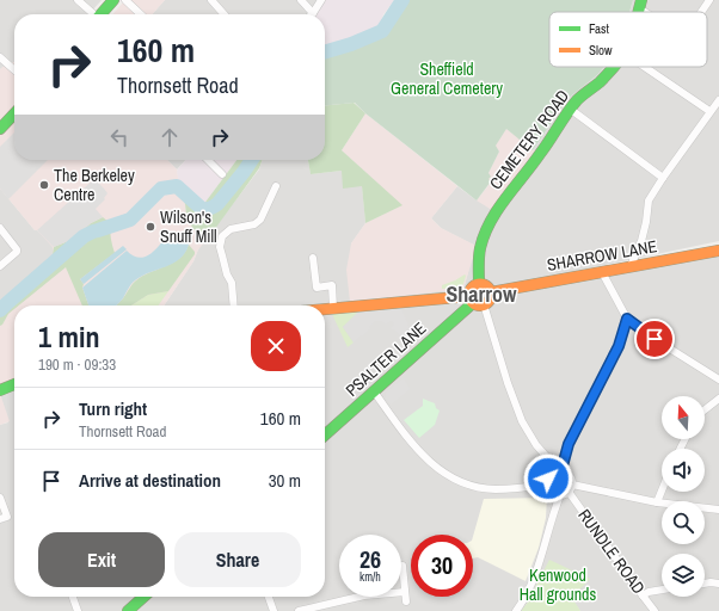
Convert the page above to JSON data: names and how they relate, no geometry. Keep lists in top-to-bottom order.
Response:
{
  "streets": {
    "street": [
      "CEMETERY ROAD",
      "SHARROW LANE",
      "PSALTER LANE",
      "RUNDLE ROAD"
    ]
  },
  "crossings": [
    ["CEMETERY ROAD", "SHARROW LANE"],
    ["CEMETERY ROAD", "PSALTER LANE"],
    ["SHARROW LANE", "PSALTER LANE"]
  ],
  "districts": ["Sharrow"],
  "parks": ["Sheffield General Cemetery", "Kenwood Hall grounds"],
  "places": ["The Berkeley Centre", "Wilson's Snuff Mill"],
  "legend": ["Fast", "Slow"],
  "north": "top",
  "page": {
    "turn": ["160 m", "Thornsett Road"],
    "heading": ["1 min", "190 m · 09:33"],
    "list": [
      {
        "name": "Turn right",
        "note": "Thornsett Road",
        "value": "160 m"
      },
      {
        "name": "Arrive at destination",
        "value": "30 m"
      }
    ],
    "buttons": ["Exit", "Share"],
    "speed": "26 km/h",
    "limit": "30"
  }
}
